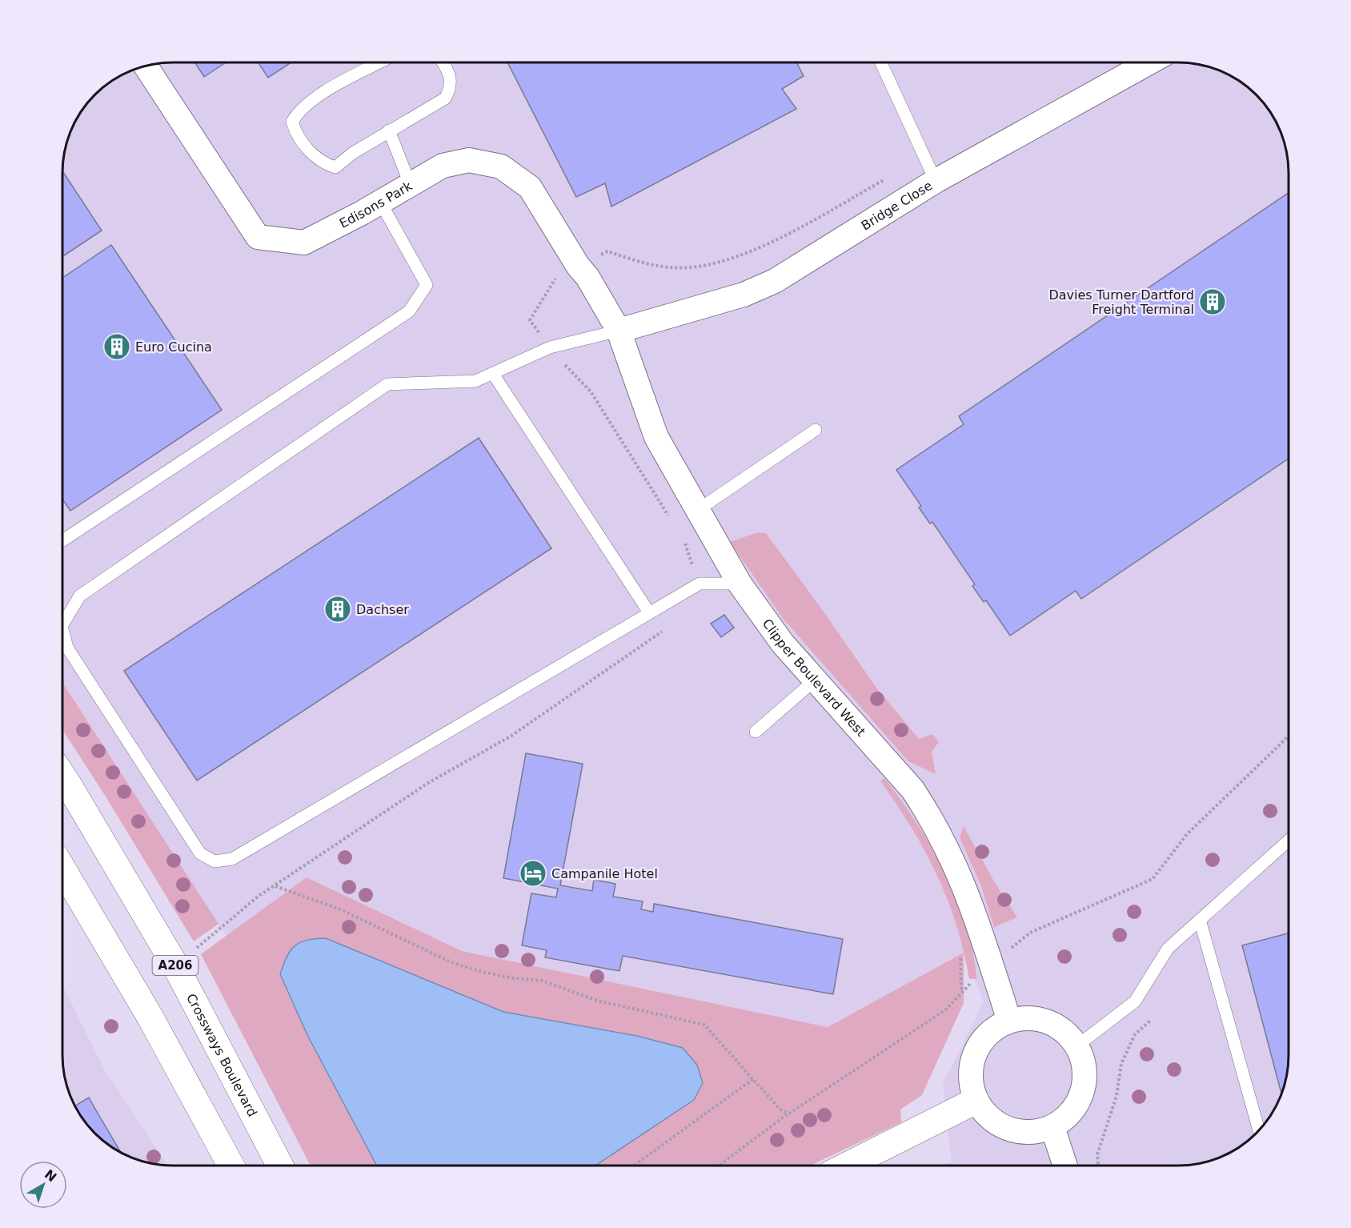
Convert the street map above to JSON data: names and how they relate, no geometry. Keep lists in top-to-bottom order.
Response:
{
  "streets": {
    "main road": ["A206", "Crossways Boulevard"],
    "street": ["Edisons Park", "Bridge Close", "Clipper Boulevard West"]
  },
  "crossings": [
    ["Edisons Park", "Bridge Close"],
    ["Edisons Park", "Clipper Boulevard West"],
    ["Bridge Close", "Clipper Boulevard West"]
  ],
  "places": {
    "building": ["Davies Turner Dartford Freight Terminal", "Euro Cucina", "Dachser"],
    "hotel": ["Campanile Hotel"]
  },
  "north": "top right"
}
